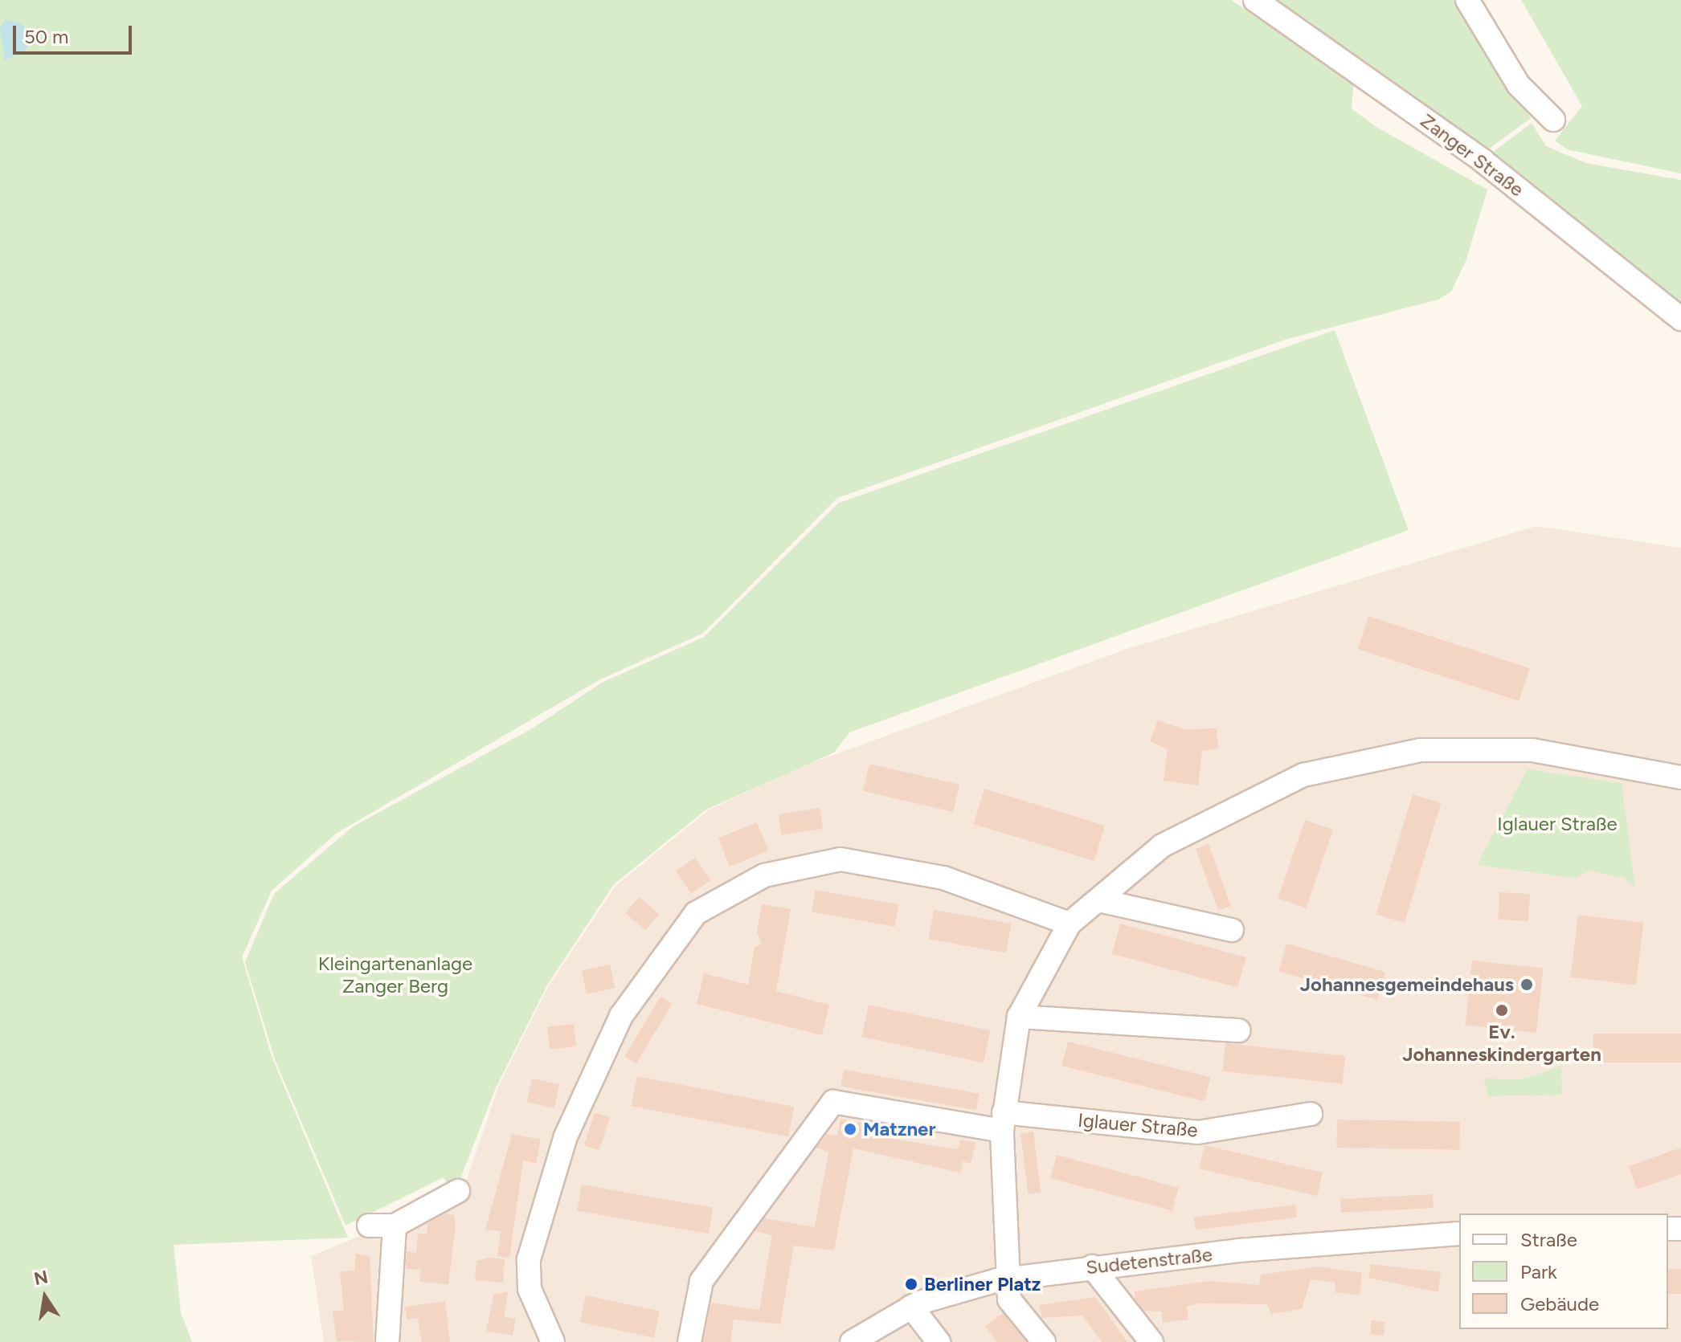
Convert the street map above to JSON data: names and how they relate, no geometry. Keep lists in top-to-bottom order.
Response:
{
  "streets": {
    "street": ["Zanger Straße", "Iglauer Straße", "Sudetenstraße"]
  },
  "parks": ["Iglauer Straße", "Kleingartenanlage Zanger Berg"],
  "places": [
    "Johannesgemeindehaus",
    "Ev. Johanneskindergarten",
    "Matzner",
    "Berliner Platz"
  ],
  "legend": ["Straße", "Park", "Gebäude"],
  "scale_bar": "50 m",
  "north": "top"
}
